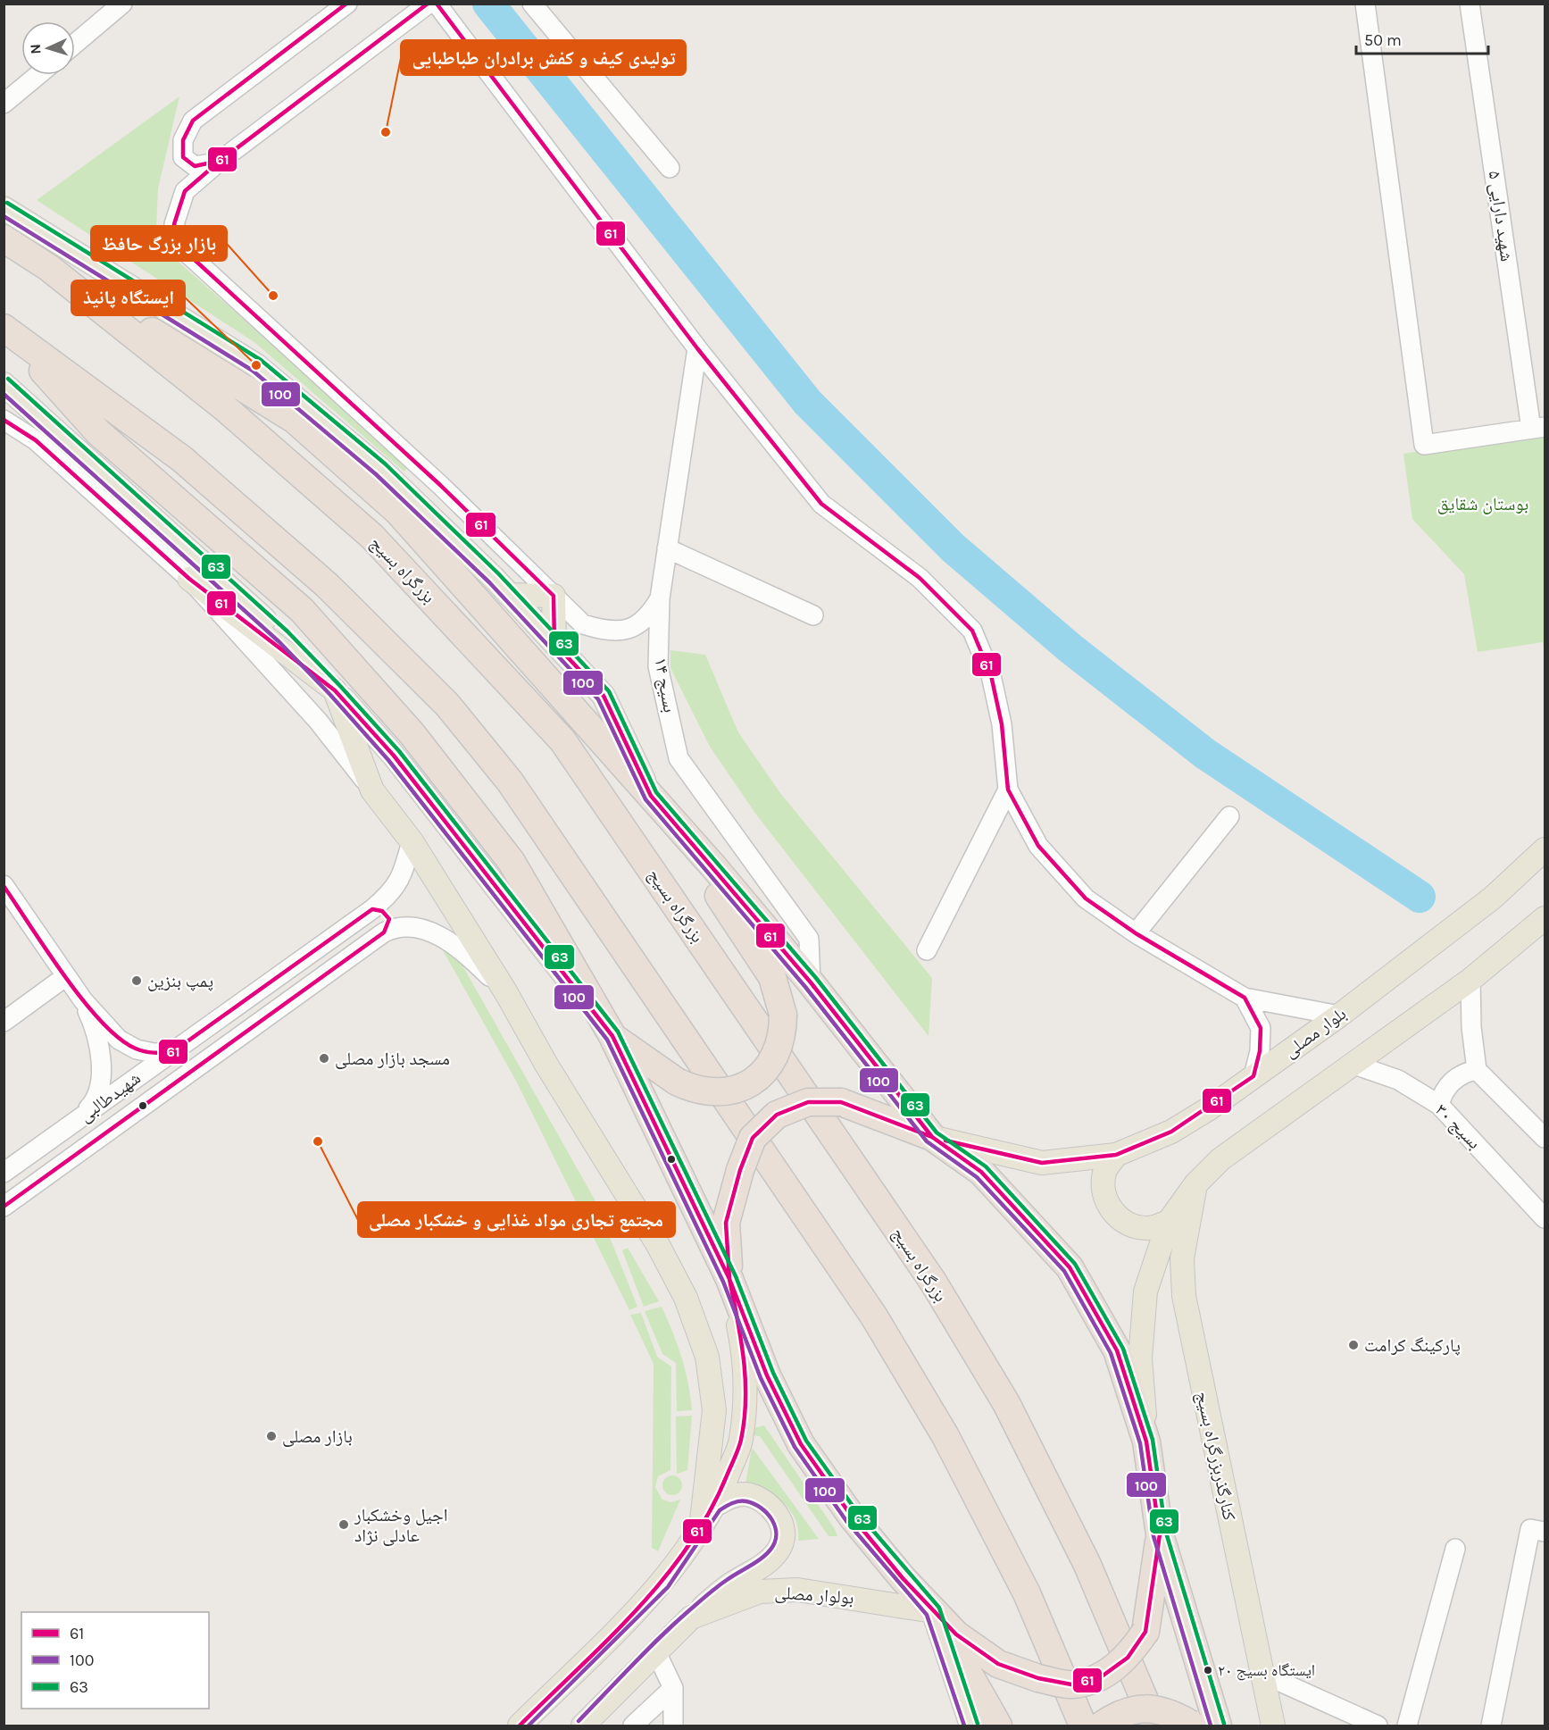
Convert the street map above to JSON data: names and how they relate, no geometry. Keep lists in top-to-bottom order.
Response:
{
  "streets": {
    "highway": ["بزرگراه بسیج"],
    "main road": ["بلوار مصلی", "کنارگذربزرگراه بسیج", "بولوار مصلی"],
    "street": [
      "شهید دارایی ۵",
      "بسیج ۱۴",
      "شهیدطالبی",
      "بسیج ۳۰"
    ]
  },
  "parks": ["بوستان شقایق"],
  "places": [
    "تولیدی کیف و کفش برادران طباطبایی",
    "بازار بزرگ حافظ",
    "ایستگاه پانیذ",
    "پمپ بنزین",
    "مسجد بازار مصلی",
    "مجتمع تجاری مواد غذایی و خشکبار مصلی",
    "پارکینگ کرامت",
    "بازار مصلى",
    "اجیل وخشکبار عادلی نژاد",
    "ایستگاه بسیج ۲۰"
  ],
  "lines": ["transit line 61", "transit line 63", "transit line 100"],
  "legend": ["61", "100", "63"],
  "scale_bar": "50 m",
  "north": "left"
}
